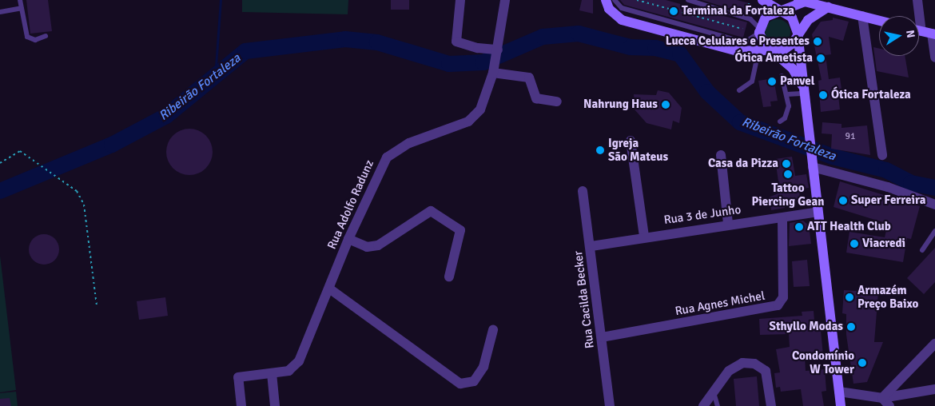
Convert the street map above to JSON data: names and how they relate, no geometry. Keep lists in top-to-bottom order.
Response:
{
  "streets": {
    "street": [
      "Rua Adolfo Radunz",
      "Rua 3 de Junho",
      "Rua Cacilda Becker",
      "Rua Agnes Michel"
    ]
  },
  "crossings": [
    ["Rua 3 de Junho", "Rua Cacilda Becker"],
    ["Rua 3 de Junho", "Rua Agnes Michel"],
    ["Rua Cacilda Becker", "Rua Agnes Michel"]
  ],
  "water": ["Ribeirão Fortaleza"],
  "places": [
    "Terminal da Fortaleza",
    "Lucca Celulares e Presentes",
    "Ótica Ametista",
    "Panvel",
    "Ótica Fortaleza",
    "Nahrung Haus",
    "Igreja São Mateus",
    "Casa da Pizza",
    "Tattoo Piercing Gean",
    "Super Ferreira",
    "ATT Health Club",
    "Viacredi",
    "Armazém Preço Baixo",
    "Sthyllo Modas",
    "Condomínio W Tower"
  ],
  "house_numbers": ["91"],
  "north": "right"
}
